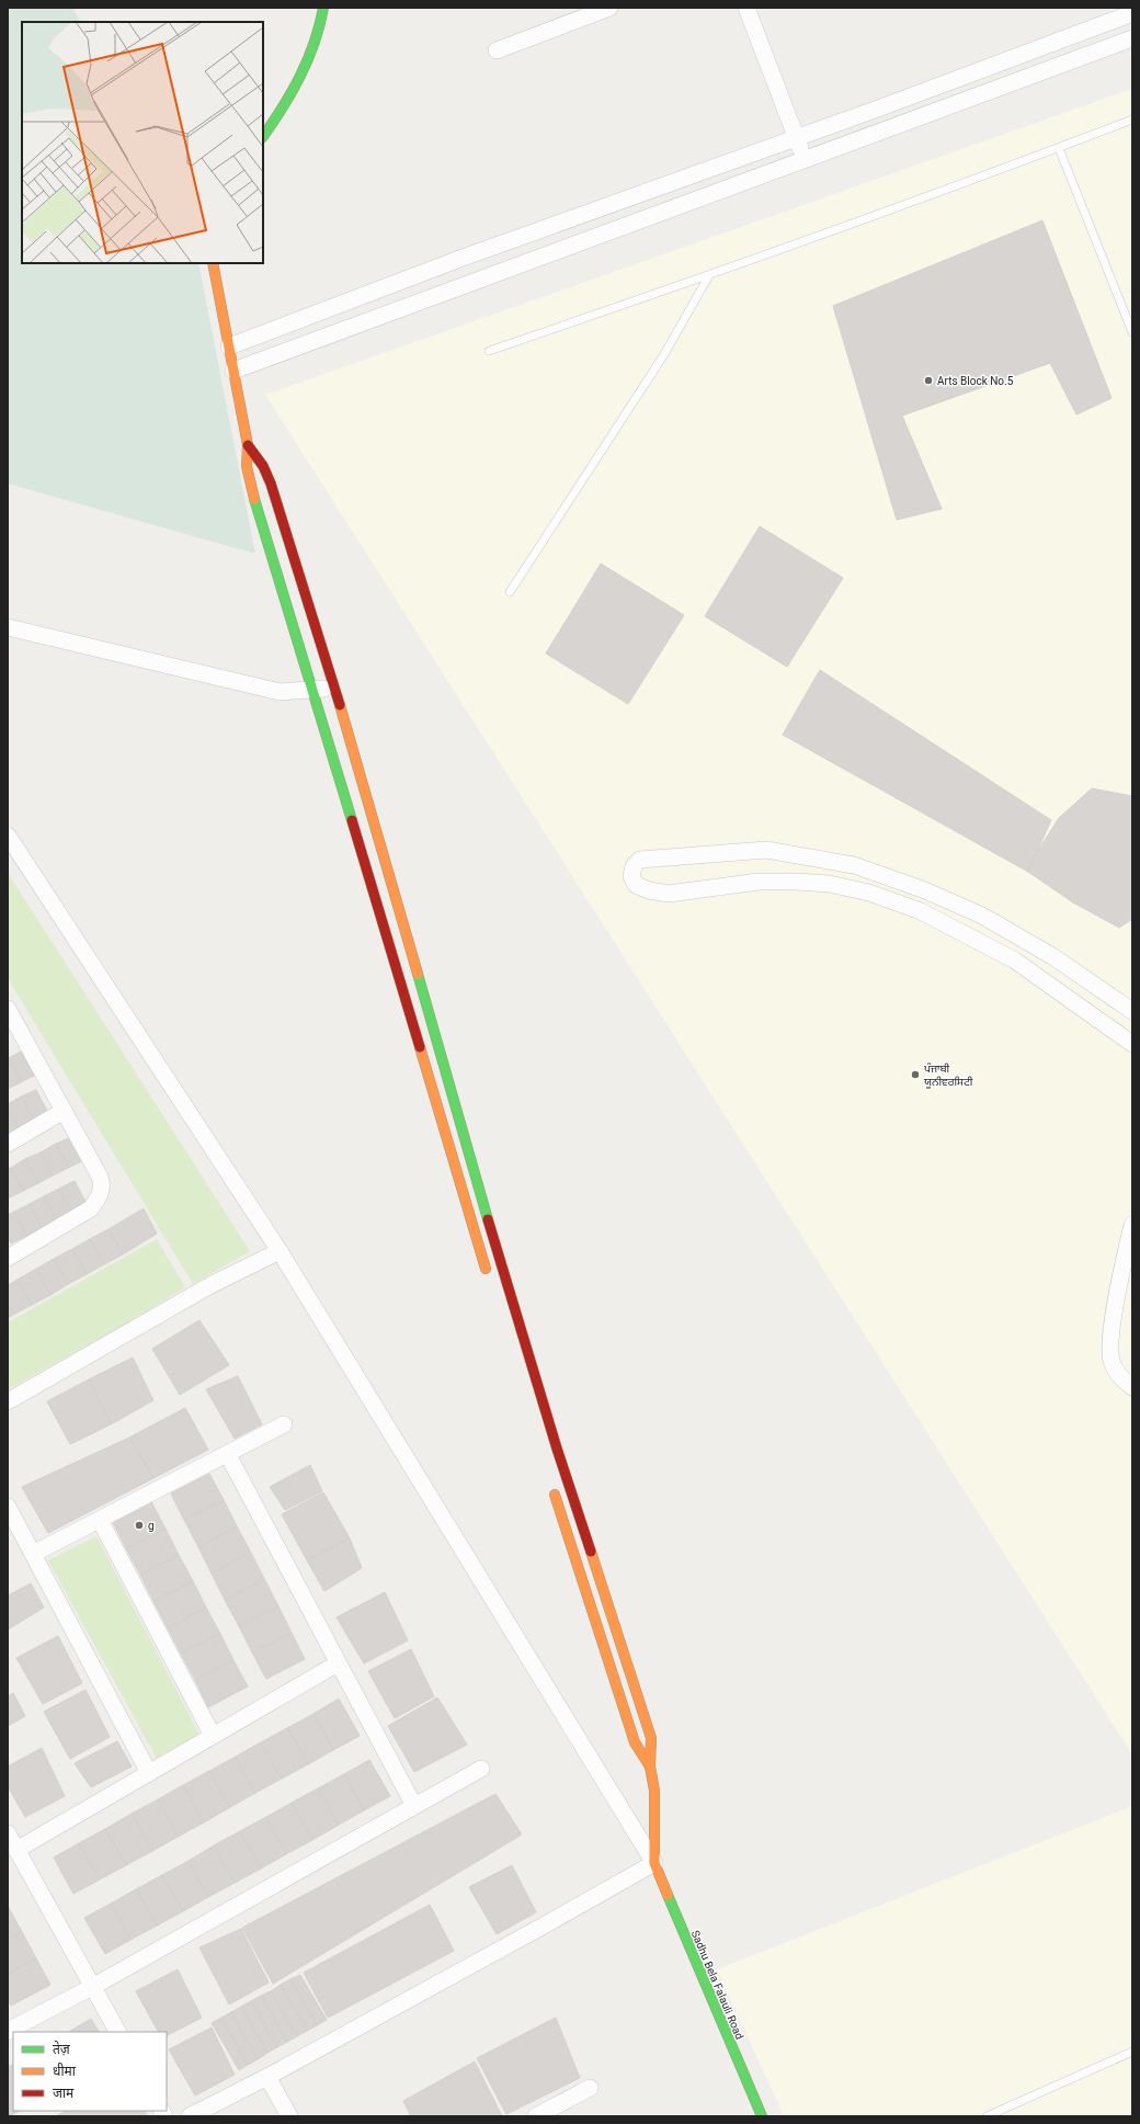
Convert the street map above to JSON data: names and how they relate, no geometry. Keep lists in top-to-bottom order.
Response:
{
  "streets": {
    "street": ["Sadhu Bela Falauli Road"]
  },
  "places": ["Arts Block No.5", "ਪੰਜਾਬੀ ਯੂਨੀਵਰਸਿਟੀ", "g"],
  "legend": ["तेज़", "धीमा", "जाम"]
}
